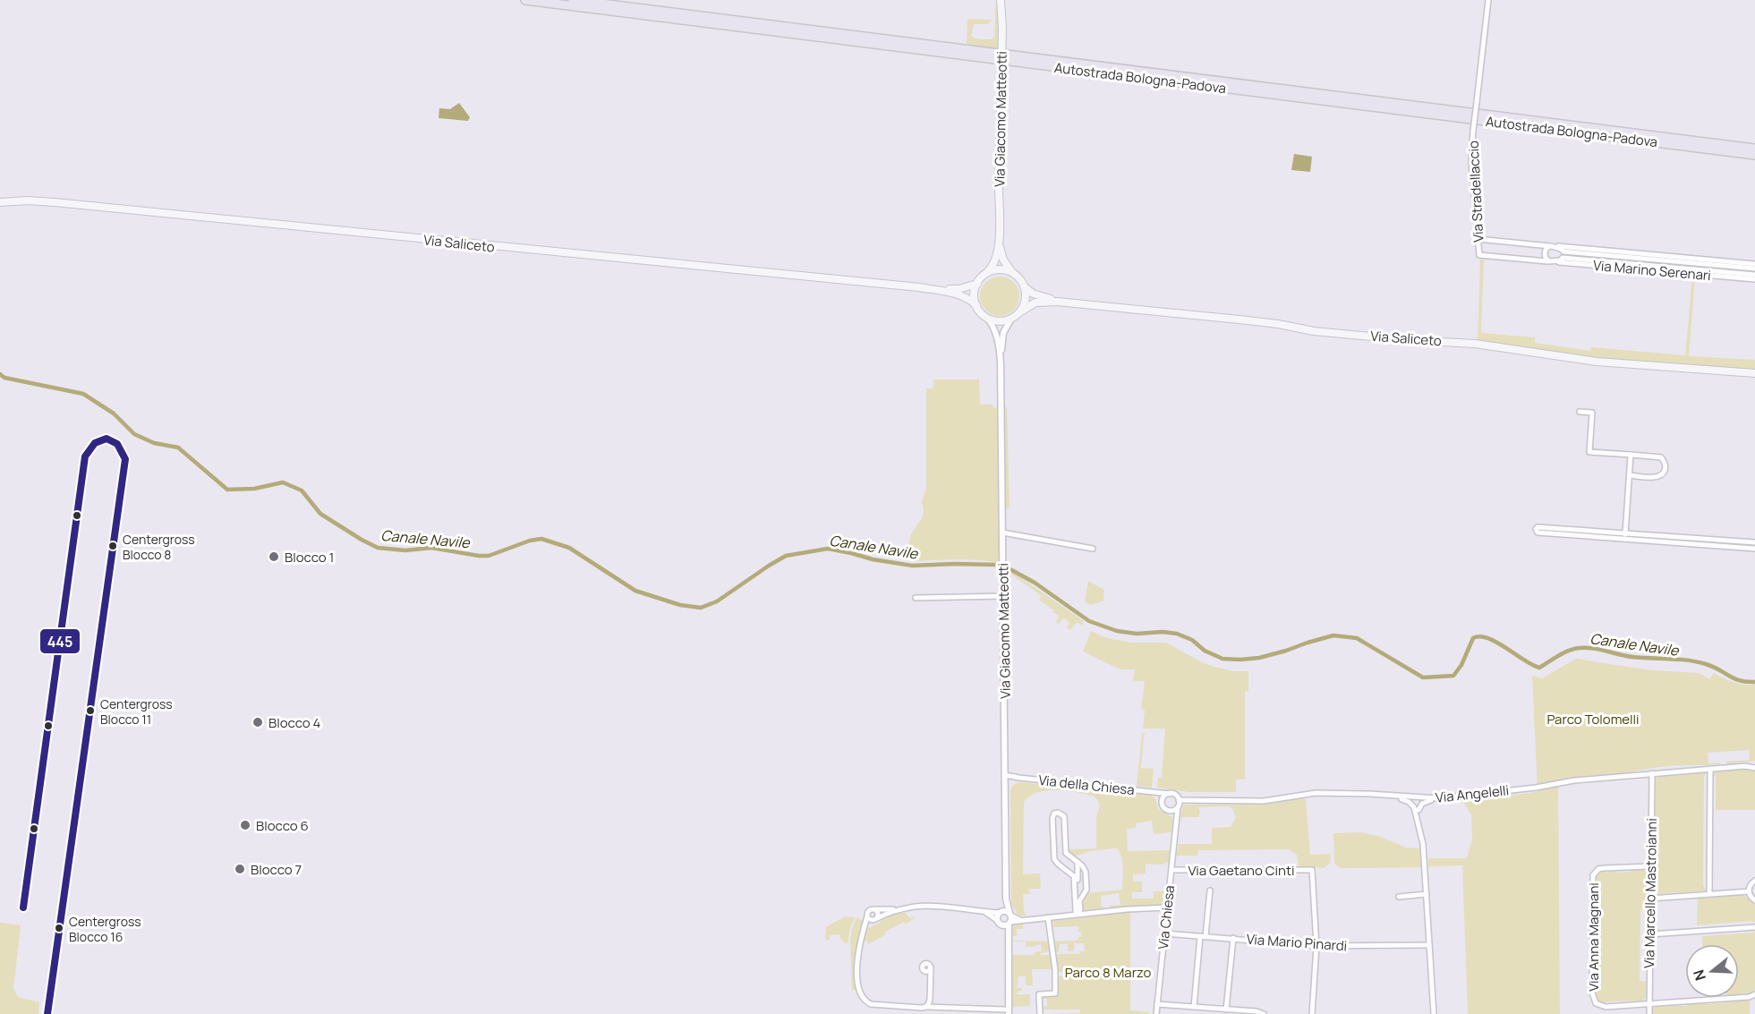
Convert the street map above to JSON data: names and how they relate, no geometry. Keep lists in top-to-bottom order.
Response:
{
  "streets": {
    "highway": ["Autostrada Bologna-Padova"],
    "main road": ["Via Giacomo Matteotti", "Via Saliceto"],
    "street": [
      "Via Stradellaccio",
      "Via Marino Serenari",
      "Via della Chiesa",
      "Via Angelelli",
      "Via Gaetano Cinti",
      "Via Marcello Mastroianni",
      "Via Chiesa",
      "Via Anna Magnani",
      "Via Mario Pinardi"
    ]
  },
  "crossings": [
    ["Via Giacomo Matteotti", "Via Saliceto"],
    ["Via Giacomo Matteotti", "Via della Chiesa"],
    ["Via Stradellaccio", "Via Marino Serenari"],
    ["Via della Chiesa", "Via Angelelli"],
    ["Via della Chiesa", "Via Chiesa"],
    ["Via Angelelli", "Via Marcello Mastroianni"],
    ["Via Angelelli", "Via Chiesa"],
    ["Via Gaetano Cinti", "Via Chiesa"],
    ["Via Gaetano Cinti", "Via Mario Pinardi"],
    ["Via Marcello Mastroianni", "Via Anna Magnani"],
    ["Via Chiesa", "Via Mario Pinardi"]
  ],
  "water": ["Canale Navile"],
  "parks": ["Parco Tolomelli", "Parco 8 Marzo"],
  "places": [
    "Centergross Blocco 8",
    "Blocco 1",
    "Centergross Blocco 11",
    "Blocco 4",
    "Blocco 6",
    "Blocco 7",
    "Centergross Blocco 16"
  ],
  "lines": ["transit line 445"],
  "north": "left"
}
